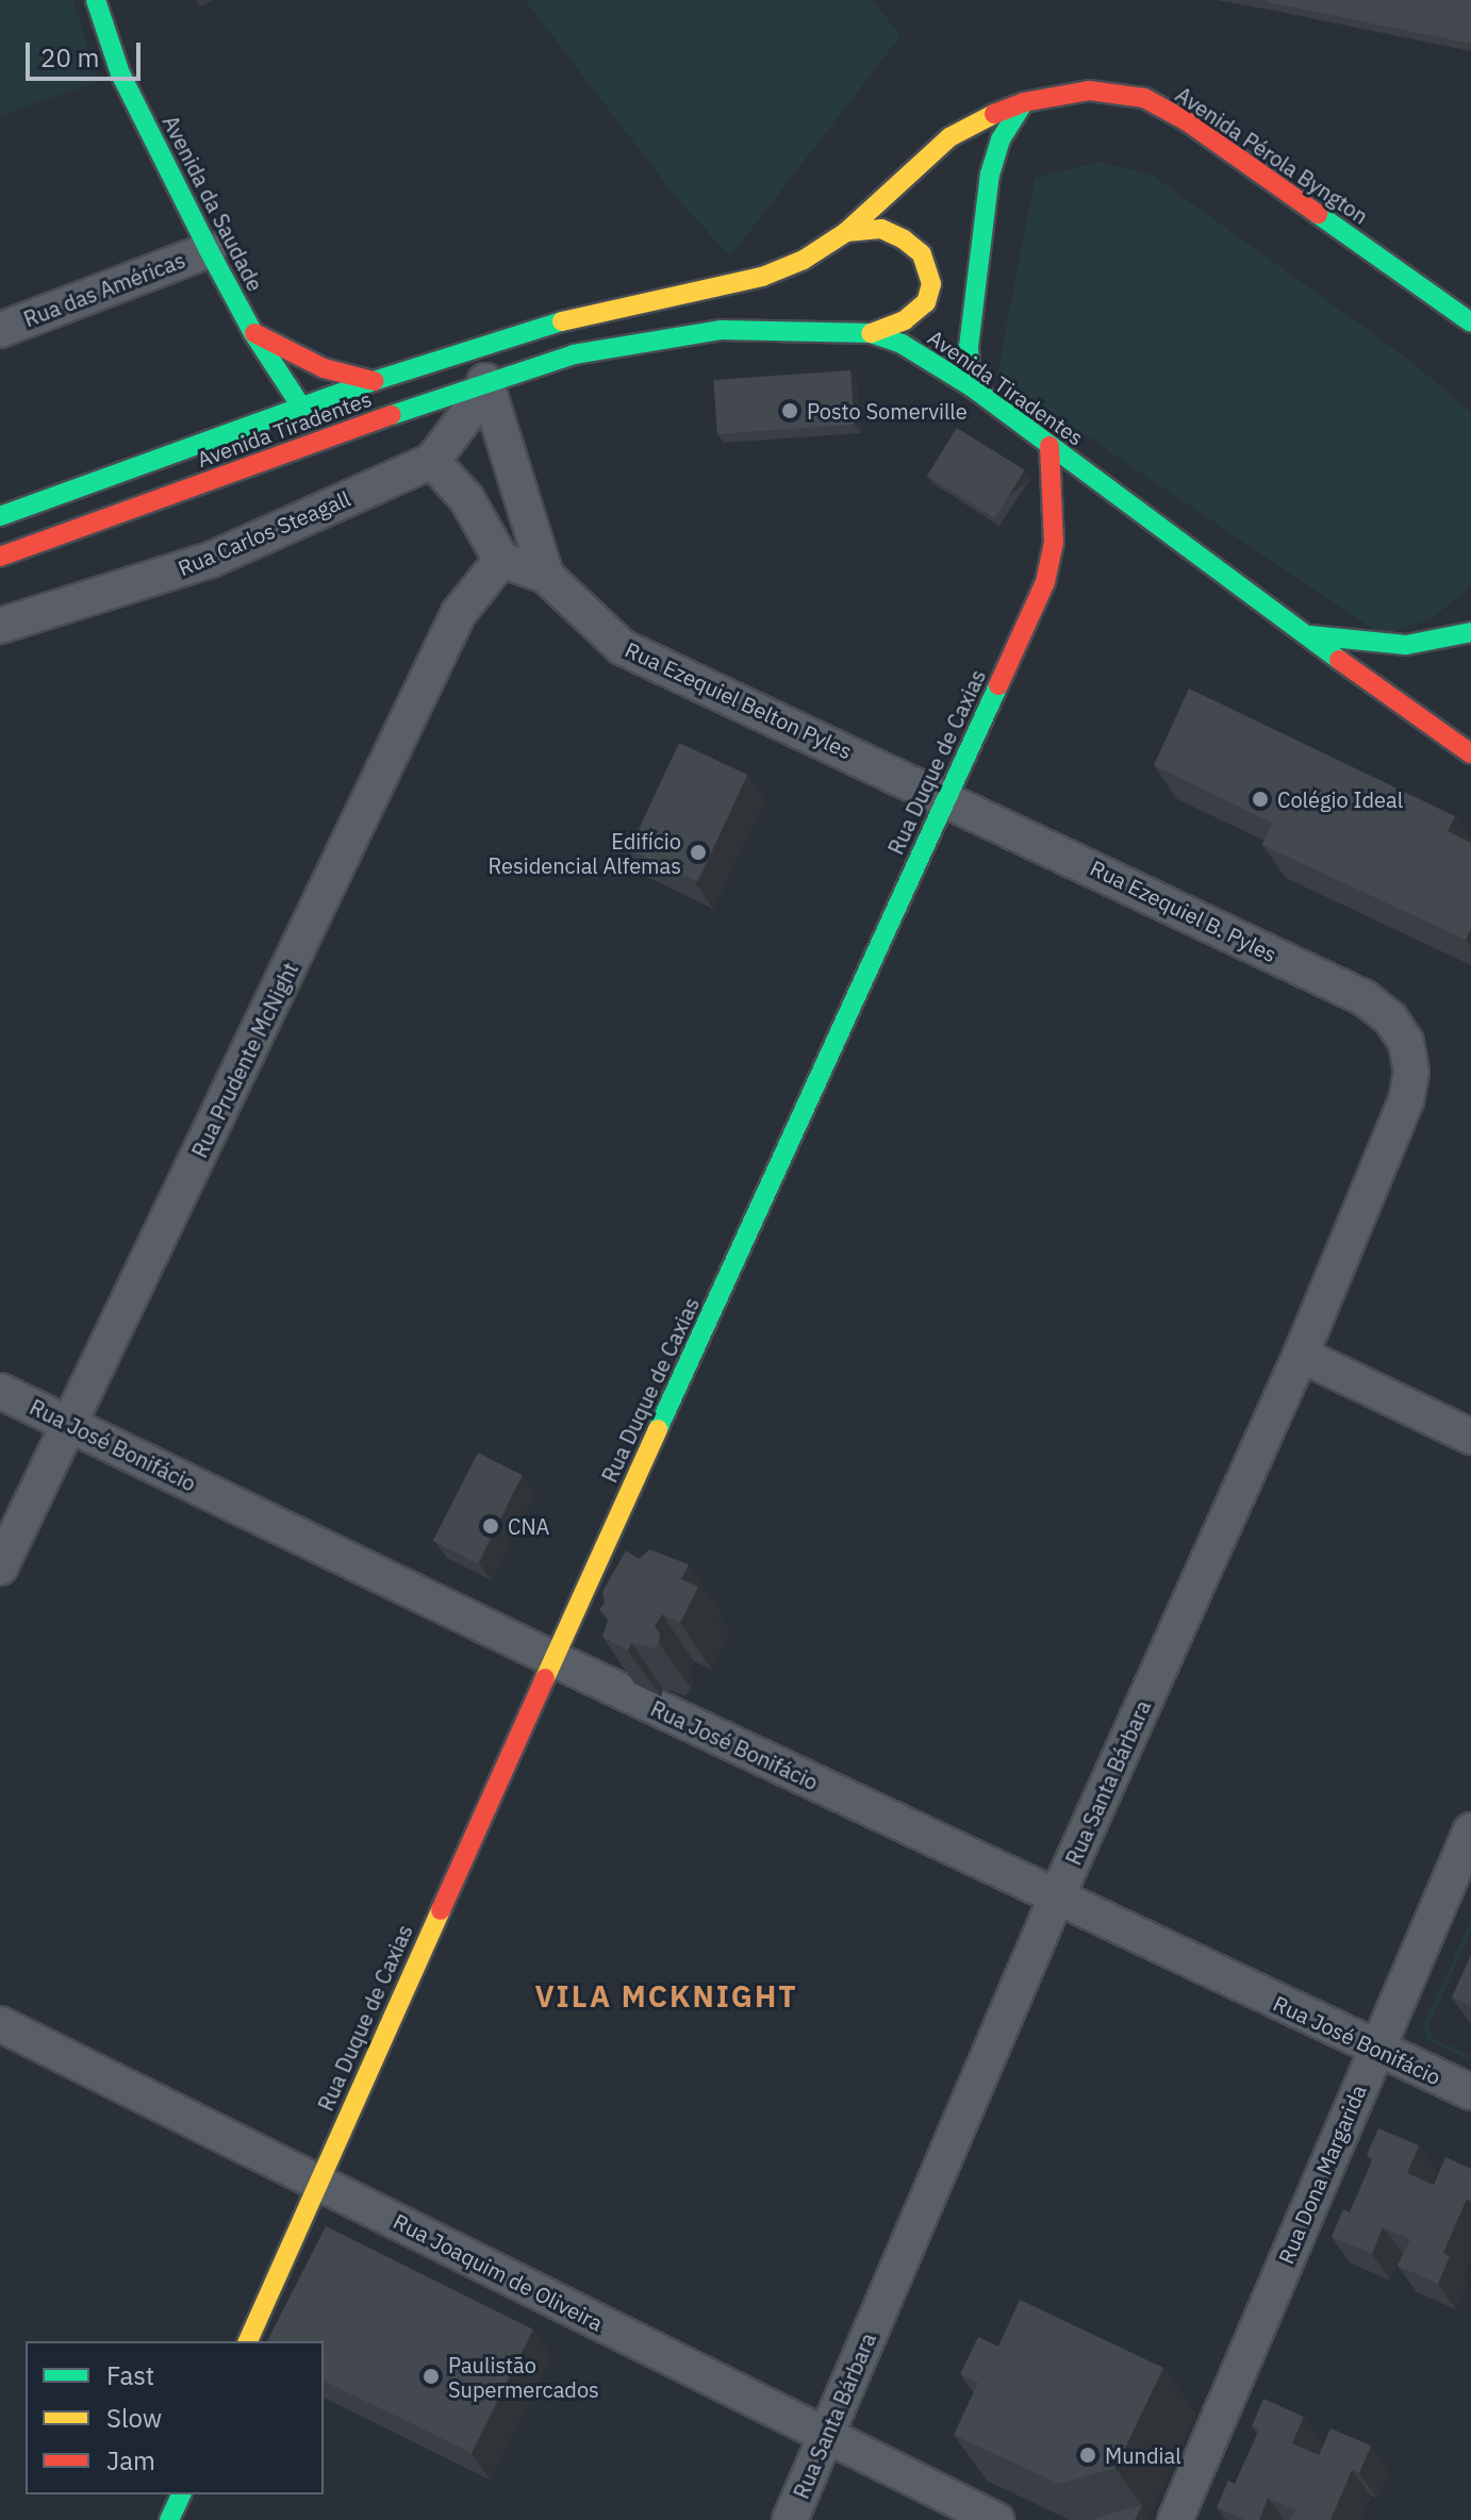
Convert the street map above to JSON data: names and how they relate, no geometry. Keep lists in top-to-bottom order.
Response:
{
  "streets": {
    "main road": [
      "Avenida Pérola Byngton",
      "Avenida da Saudade",
      "Avenida Tiradentes",
      "Rua Duque de Caxias"
    ],
    "street": [
      "Rua das Américas",
      "Rua Carlos Steagall",
      "Rua Ezequiel Belton Pyles",
      "Rua Ezequiel B. Pyles",
      "Rua Prudente McNight",
      "Rua José Bonifácio",
      "Rua Santa Bárbara",
      "Rua Dona Margarida",
      "Rua Joaquim de Oliveira"
    ]
  },
  "crossings": [
    ["Avenida Pérola Byngton", "Avenida Tiradentes"],
    ["Avenida da Saudade", "Rua das Américas"],
    ["Avenida da Saudade", "Avenida Tiradentes"],
    ["Avenida Tiradentes", "Rua Carlos Steagall"],
    ["Avenida Tiradentes", "Rua Duque de Caxias"],
    ["Rua Ezequiel Belton Pyles", "Rua Duque de Caxias"],
    ["Rua Ezequiel Belton Pyles", "Rua Ezequiel B. Pyles"],
    ["Rua Ezequiel Belton Pyles", "Rua Prudente McNight"],
    ["Rua Duque de Caxias", "Rua Ezequiel B. Pyles"],
    ["Rua Duque de Caxias", "Rua José Bonifácio"],
    ["Rua Duque de Caxias", "Rua Joaquim de Oliveira"],
    ["Rua Ezequiel B. Pyles", "Rua Santa Bárbara"],
    ["Rua Prudente McNight", "Rua José Bonifácio"],
    ["Rua José Bonifácio", "Rua Santa Bárbara"],
    ["Rua José Bonifácio", "Rua Dona Margarida"],
    ["Rua Santa Bárbara", "Rua Joaquim de Oliveira"]
  ],
  "districts": ["VILA MCKNIGHT"],
  "places": [
    "Posto Somerville",
    "Colégio Ideal",
    "Edifício Residencial Alfemas",
    "CNA",
    "Paulistão Supermercados",
    "Mundial"
  ],
  "legend": ["Fast", "Slow", "Jam"],
  "scale_bar": "20 m"
}
